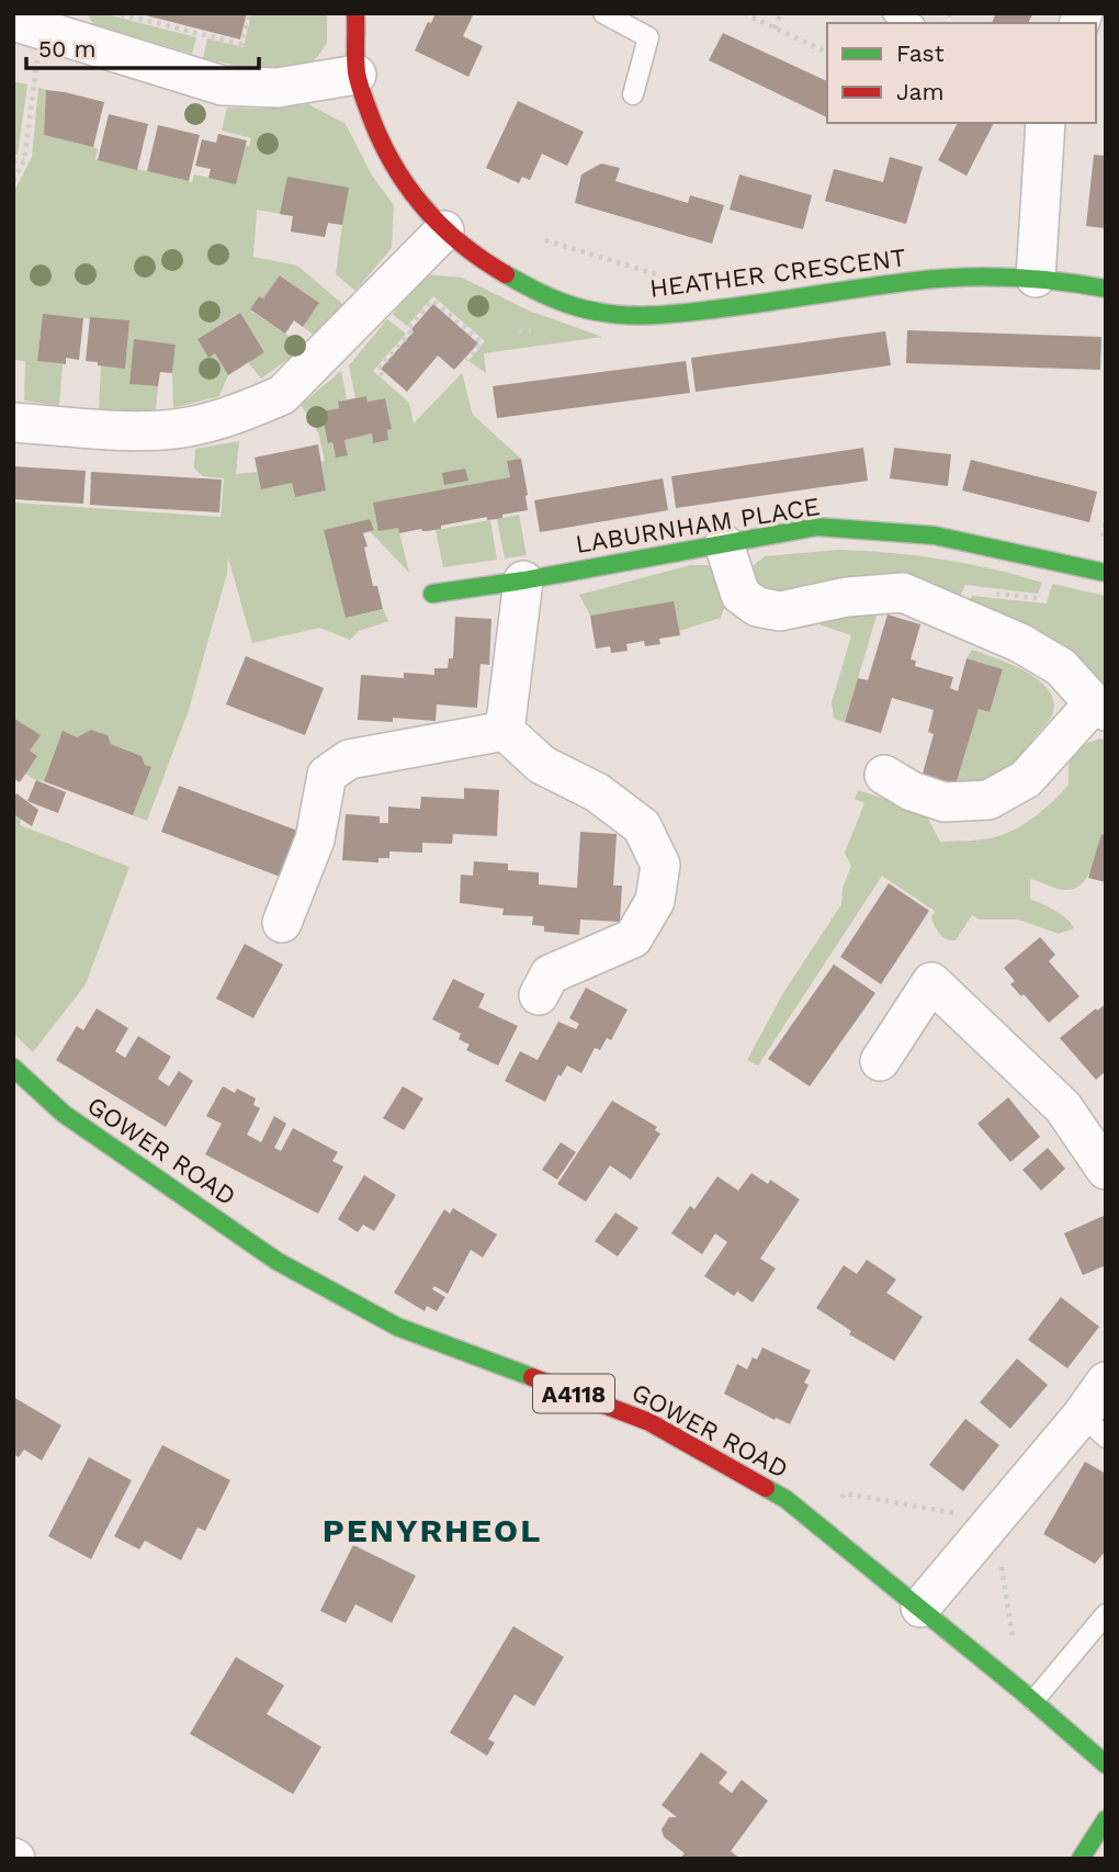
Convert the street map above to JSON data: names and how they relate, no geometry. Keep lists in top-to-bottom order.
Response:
{
  "streets": {
    "street": [
      "HEATHER CRESCENT",
      "LABURNHAM PLACE",
      "GOWER ROAD",
      "A4118"
    ]
  },
  "districts": ["PENYRHEOL"],
  "legend": ["Fast", "Jam"],
  "scale_bar": "50 m"
}
